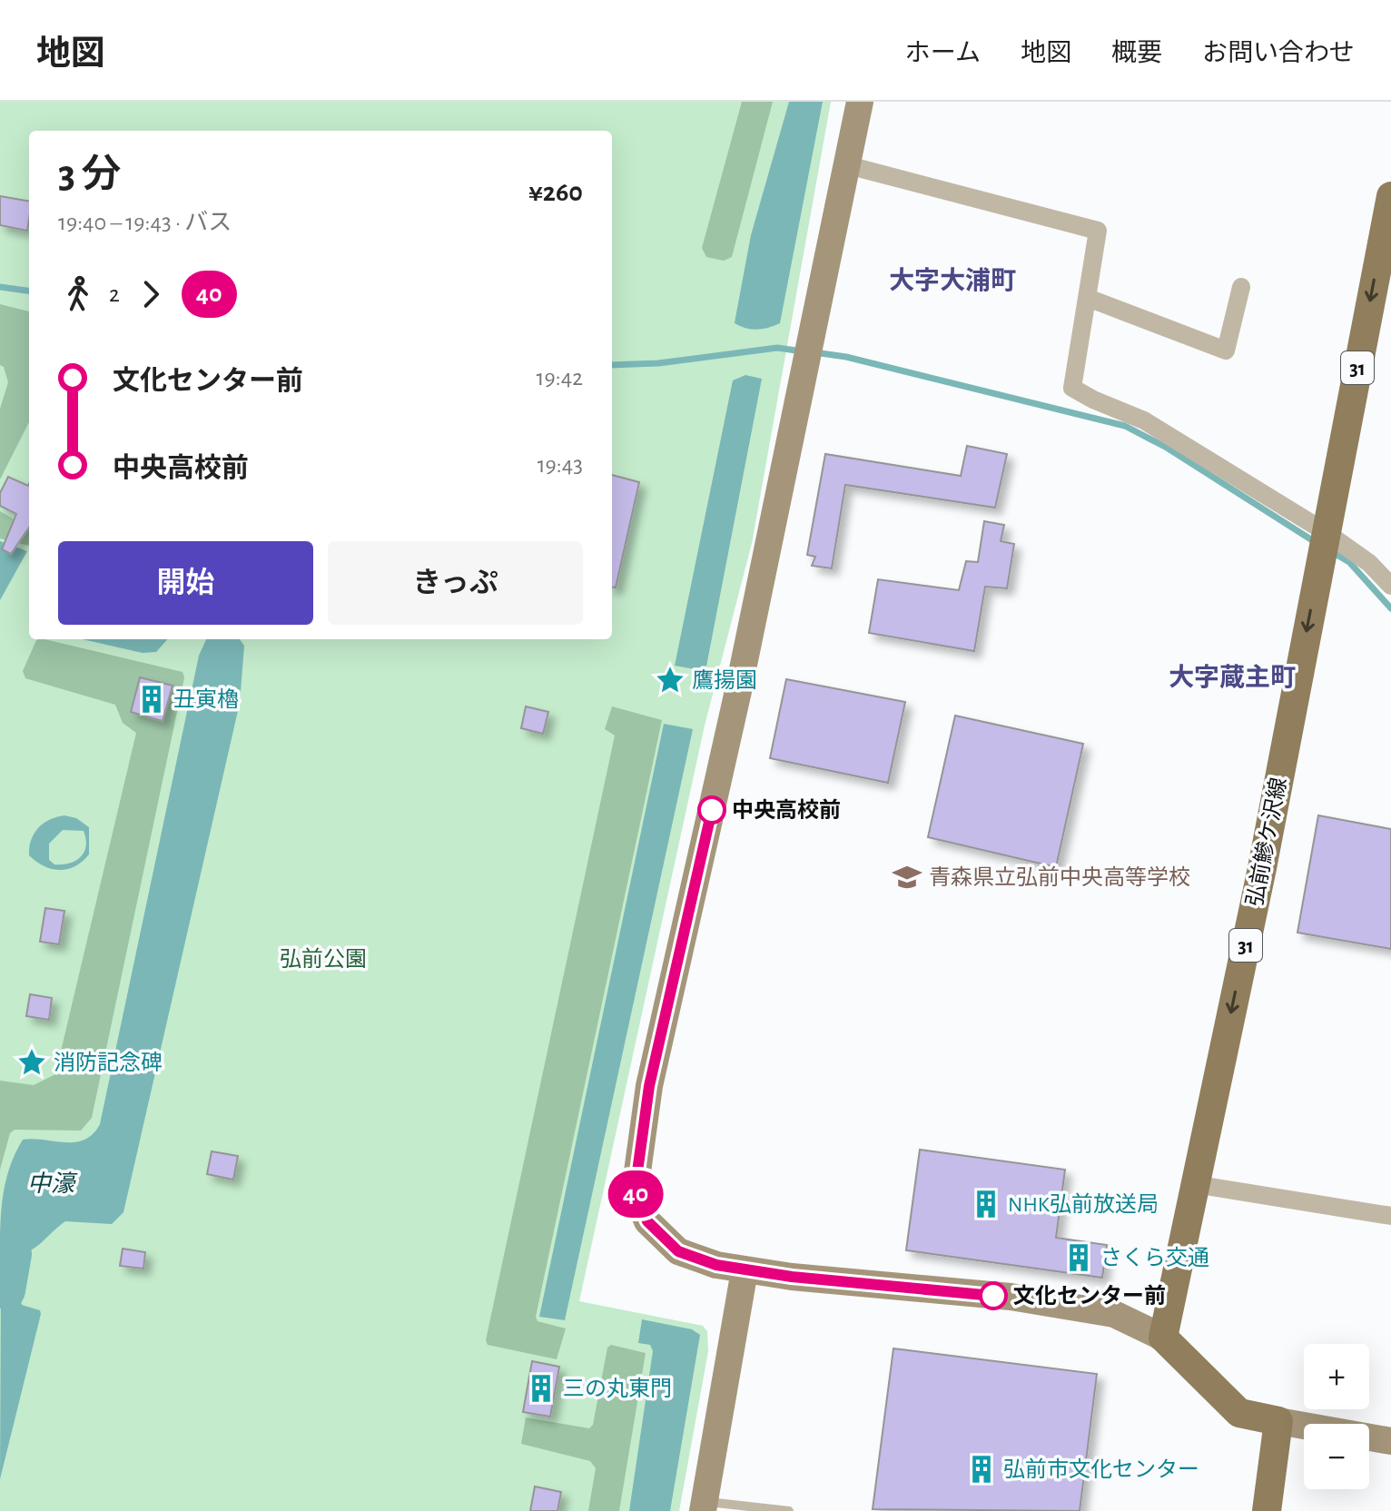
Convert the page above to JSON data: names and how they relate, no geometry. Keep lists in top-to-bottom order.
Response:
{
  "streets": {
    "main road": ["31", "弘前鰺ケ沢線"]
  },
  "one_way": ["弘前鰺ケ沢線"],
  "districts": ["大字大浦町", "大字蔵主町"],
  "water": ["中濠"],
  "parks": ["弘前公園"],
  "places": {
    "place": ["鷹揚園", "消防記念碑"],
    "building": [
      "丑寅櫓",
      "NHK弘前放送局",
      "さくら交通",
      "三の丸東門",
      "弘前市文化センター"
    ],
    "other": ["中央高校前", "文化センター前"],
    "school or university": ["青森県立弘前中央高等学校"]
  },
  "lines": ["bus line 40"],
  "page": {
    "header": "地図",
    "nav": [
      "ホーム",
      "地図",
      "概要",
      "お問い合わせ"
    ],
    "on_map": "40",
    "heading": ["3 分", "19:40 – 19:43 · バス", "¥260"],
    "legs": ["2", "40"],
    "list": [
      {
        "name": "文化センター前",
        "value": "19:42"
      },
      {
        "name": "中央高校前",
        "value": "19:43"
      }
    ],
    "buttons": ["開始", "きっぷ"],
    "map_buttons": ["+", "−"]
  }
}
